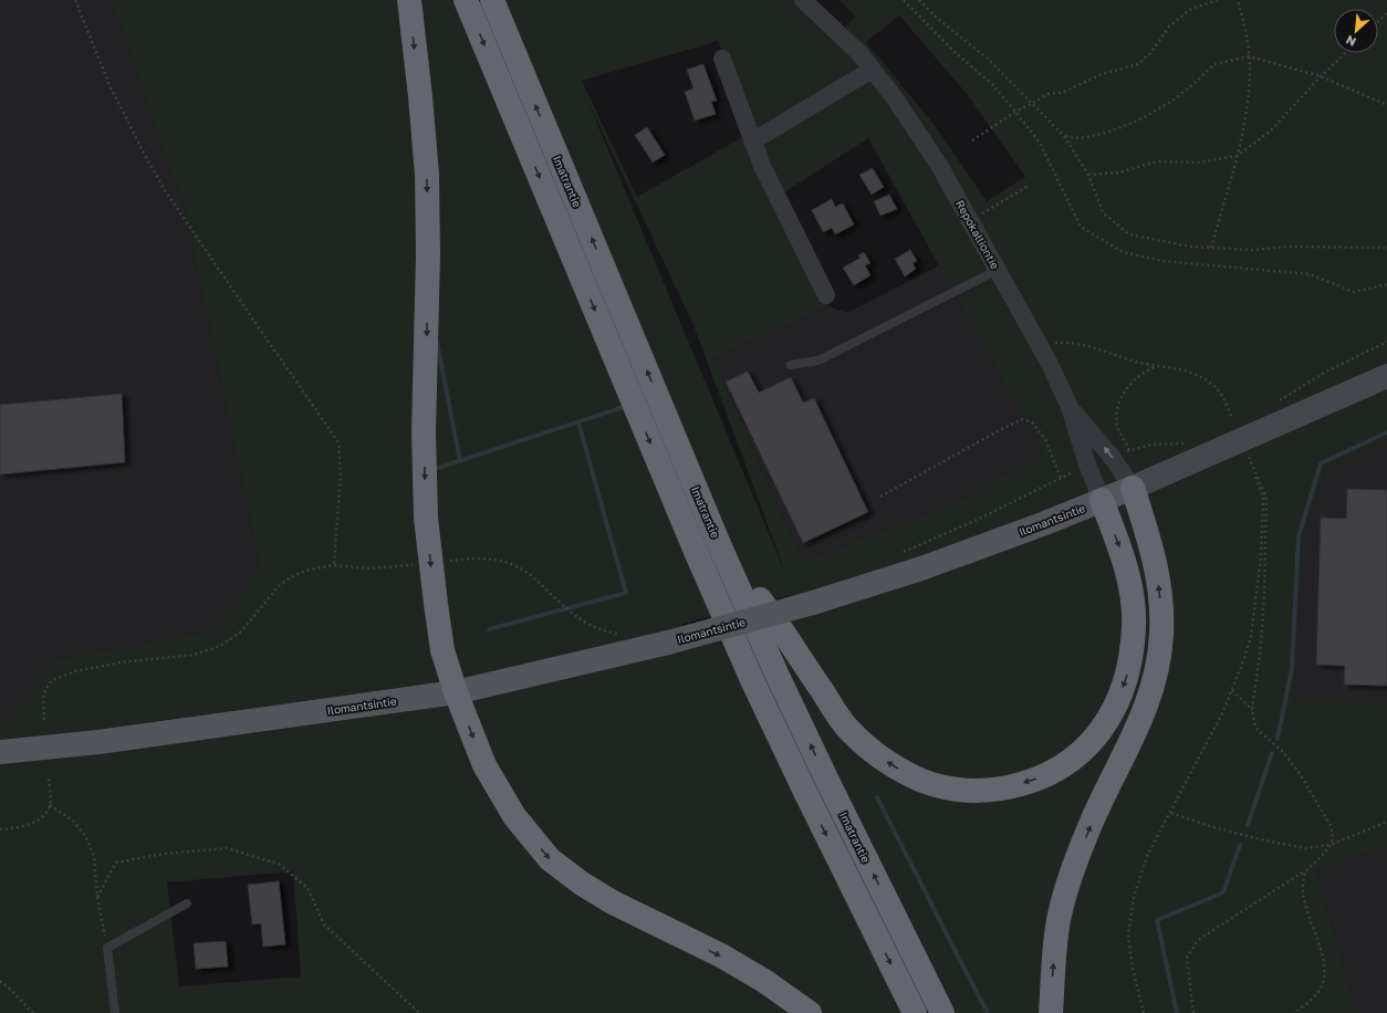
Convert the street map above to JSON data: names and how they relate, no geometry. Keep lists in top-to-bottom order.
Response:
{
  "streets": {
    "highway": ["Imatrantie"],
    "main road": ["Ilomantsintie"],
    "street": ["Repokalliontie"]
  },
  "crossings": [
    ["Repokalliontie", "Ilomantsintie"]
  ],
  "north": "bottom left"
}
